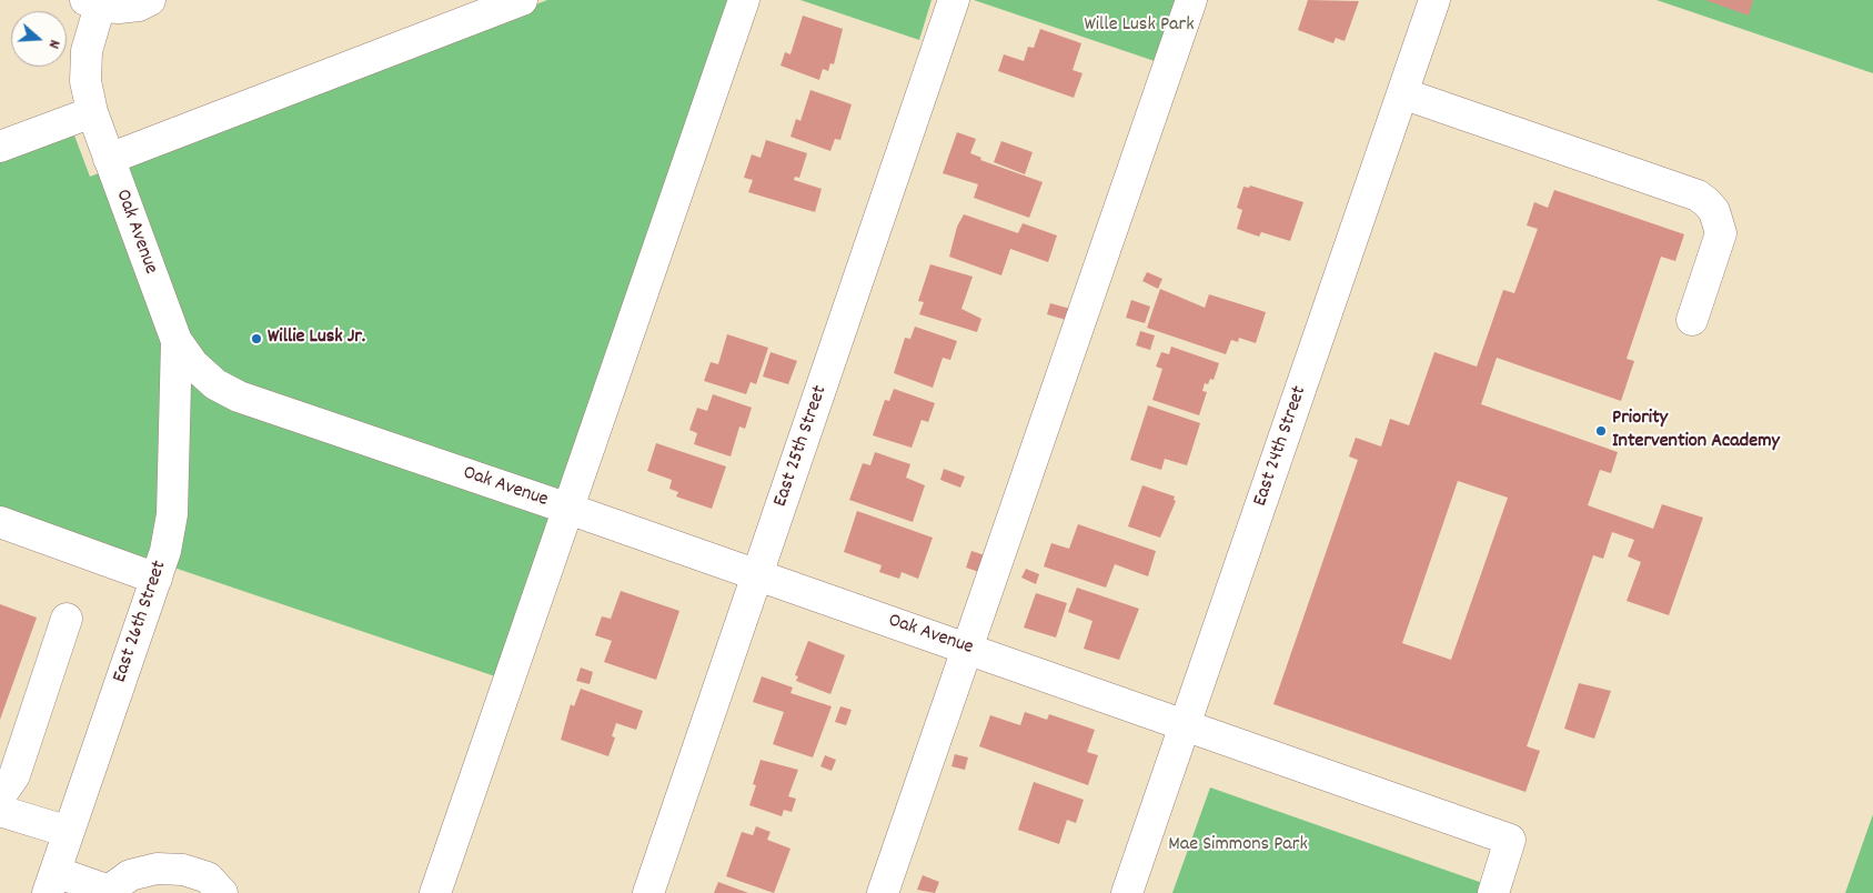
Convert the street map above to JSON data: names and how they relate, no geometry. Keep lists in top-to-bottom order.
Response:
{
  "streets": {
    "street": [
      "Oak Avenue",
      "East 25th Street",
      "East 24th Street",
      "East 26th Street"
    ]
  },
  "crossings": [
    ["Oak Avenue", "East 25th Street"],
    ["Oak Avenue", "East 24th Street"],
    ["Oak Avenue", "East 26th Street"]
  ],
  "parks": ["Wille Lusk Park", "Mae Simmons Park"],
  "places": ["Willie Lusk Jr.", "Priority Intervention Academy"],
  "north": "right"
}
